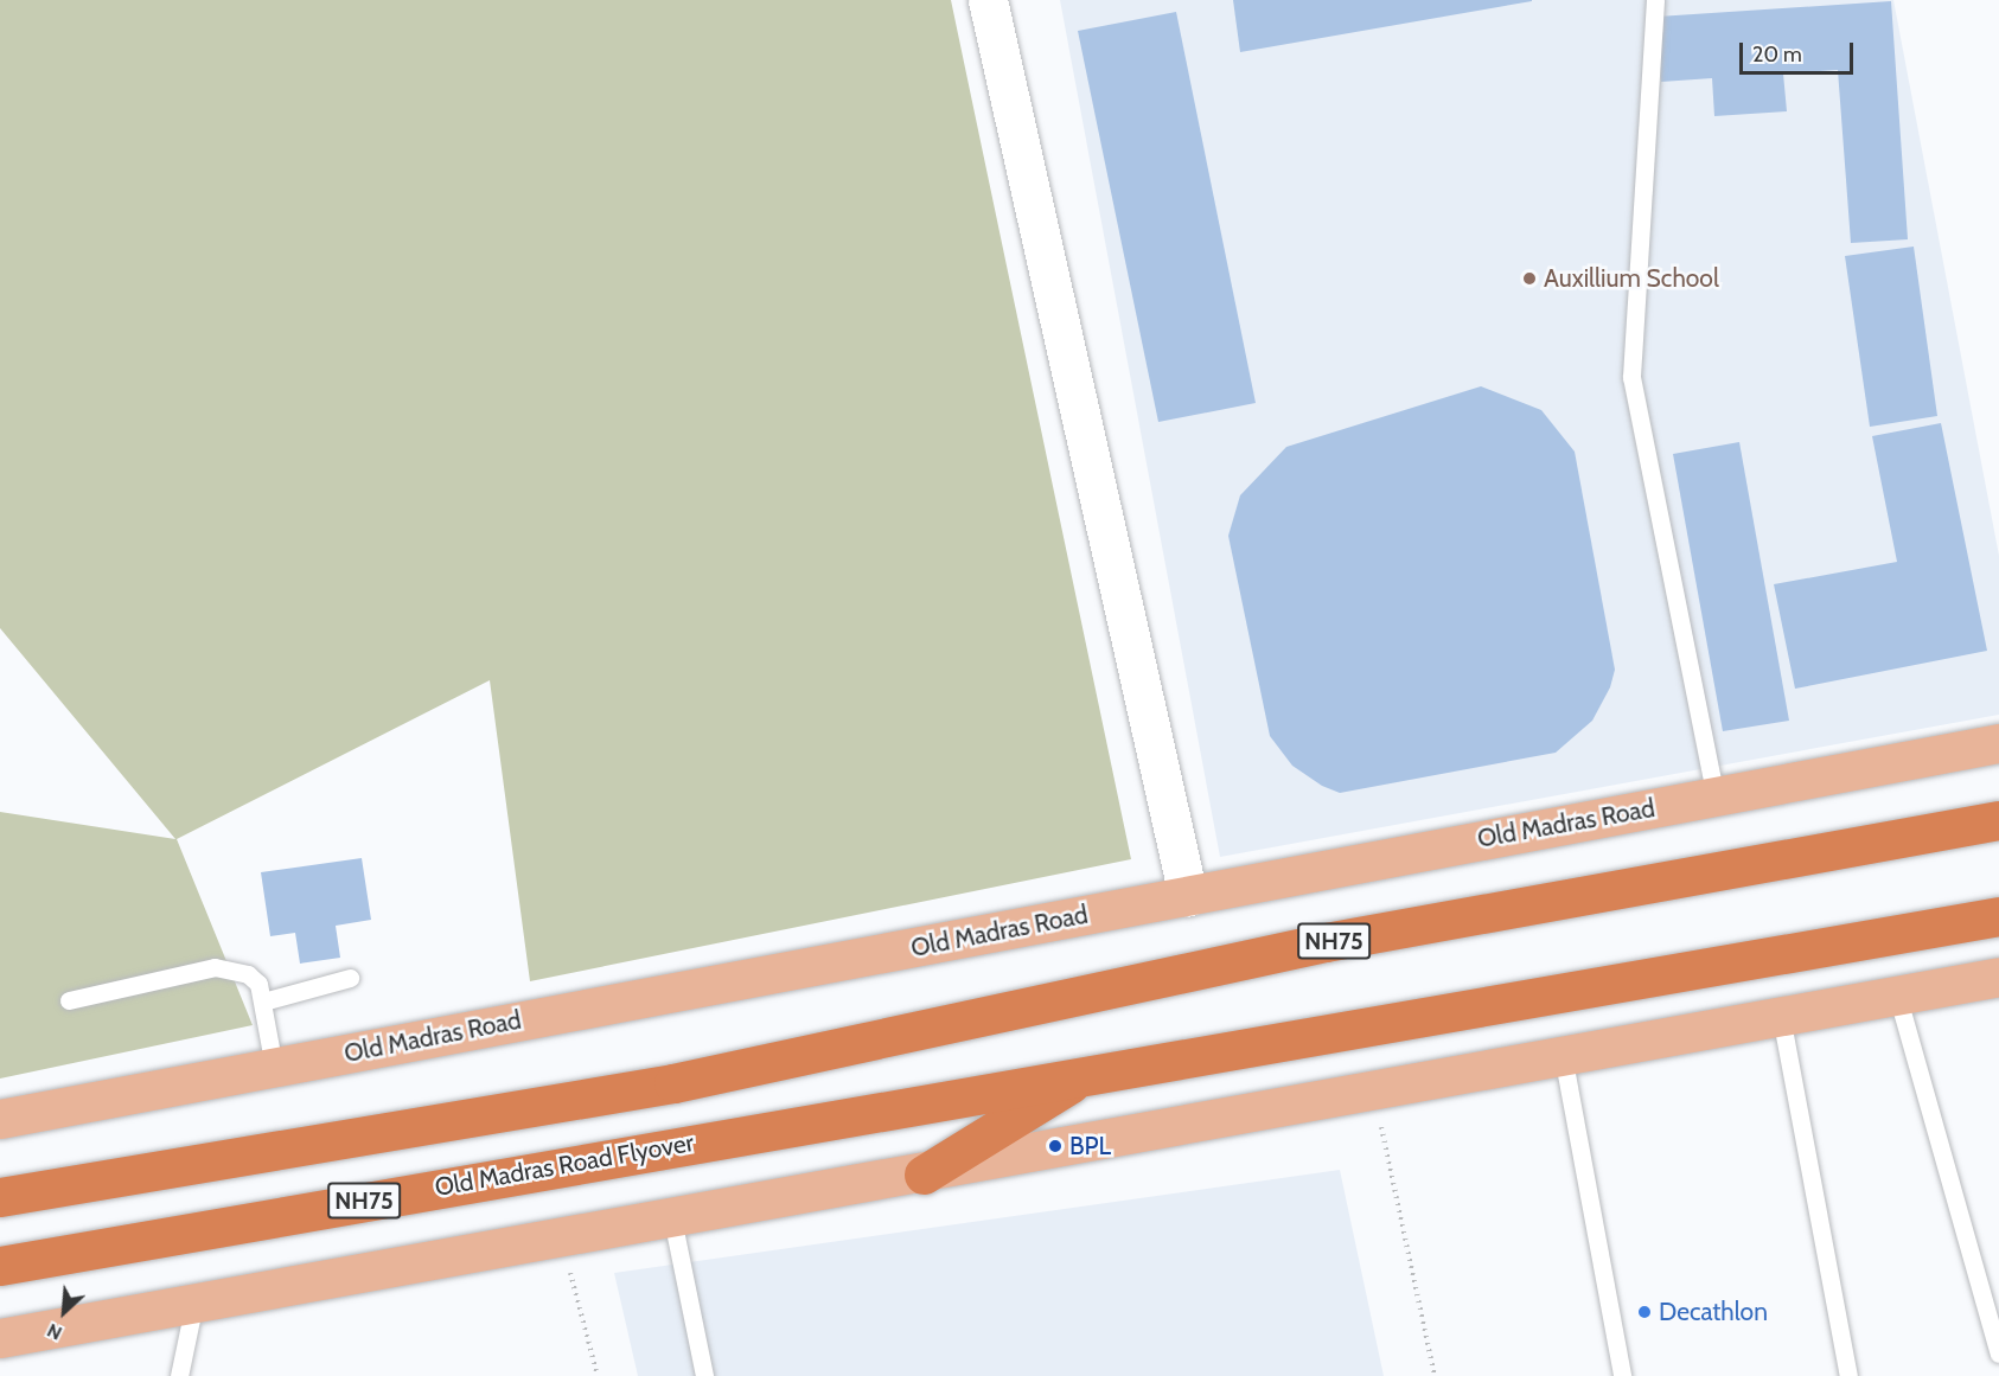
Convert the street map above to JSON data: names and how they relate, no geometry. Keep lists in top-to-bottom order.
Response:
{
  "streets": {
    "highway": ["NH75", "Old Madras Road Flyover"],
    "main road": ["Old Madras Road"]
  },
  "crossings": [
    ["NH75", "Old Madras Road Flyover"]
  ],
  "places": ["Auxillium School", "BPL", "Decathlon"],
  "scale_bar": "20 m",
  "north": "bottom left"
}
